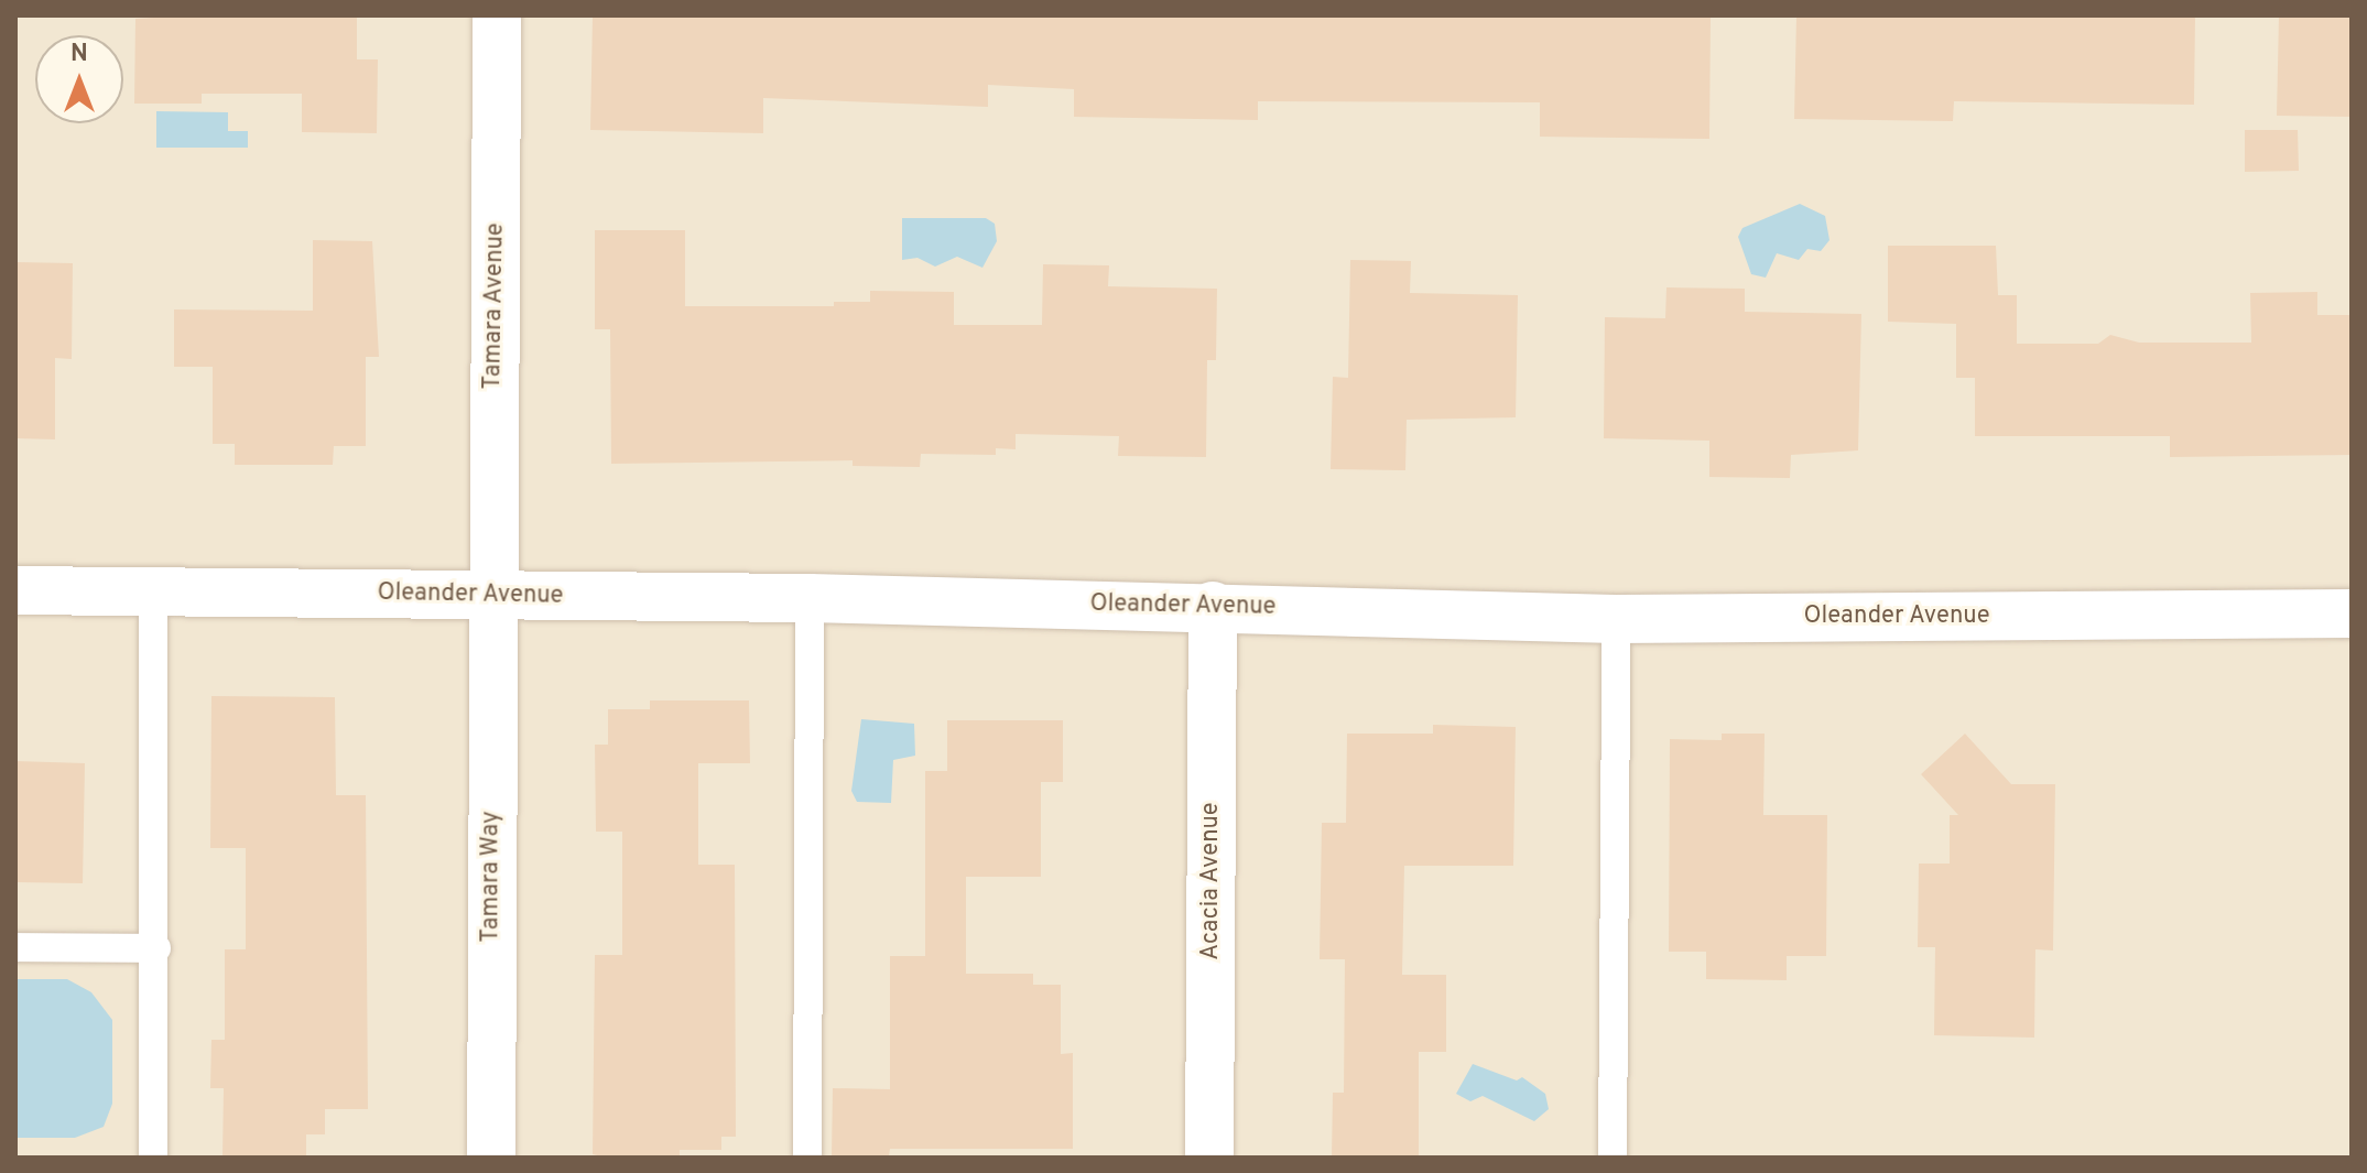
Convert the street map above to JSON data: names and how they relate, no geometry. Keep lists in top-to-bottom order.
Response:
{
  "streets": {
    "street": [
      "Tamara Avenue",
      "Oleander Avenue",
      "Tamara Way",
      "Acacia Avenue"
    ]
  },
  "crossings": [
    ["Tamara Avenue", "Oleander Avenue"],
    ["Tamara Avenue", "Tamara Way"],
    ["Oleander Avenue", "Tamara Way"],
    ["Oleander Avenue", "Acacia Avenue"]
  ],
  "north": "top"
}
